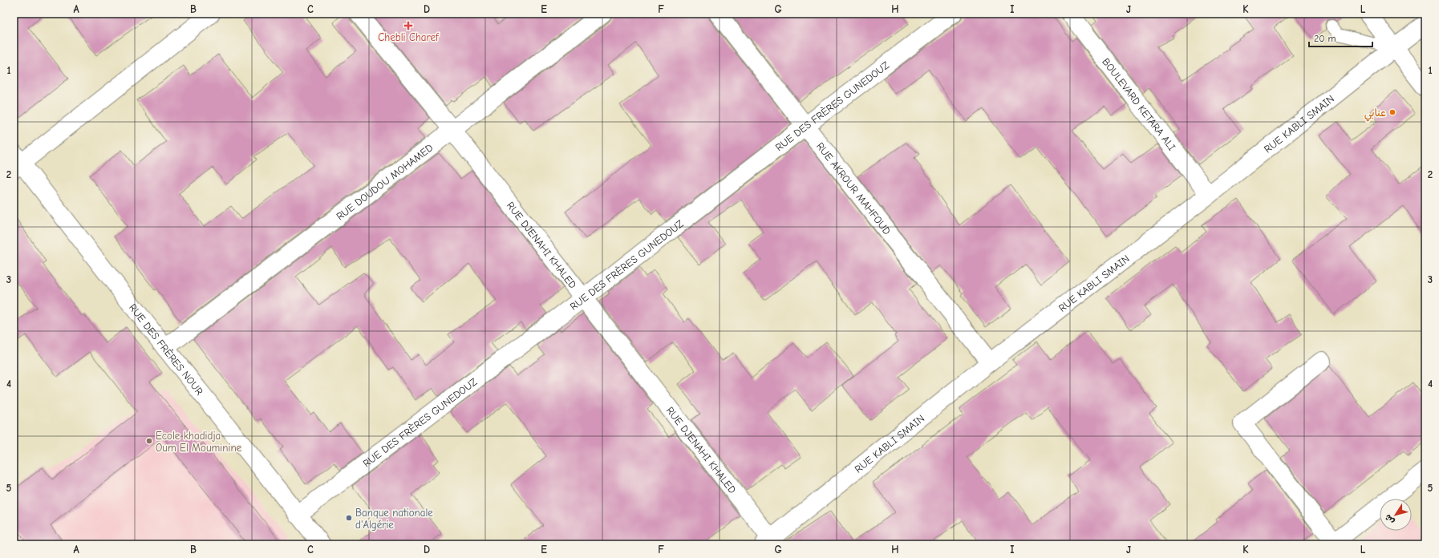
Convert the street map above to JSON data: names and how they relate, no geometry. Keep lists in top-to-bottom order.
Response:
{
  "streets": {
    "street": [
      "BOULEVARD KETARA ALI",
      "RUE DES FRÈRES GUNEDOUZ",
      "RUE KABLI SMAIN",
      "RUE DOUDOU MOHAMED",
      "RUE AKROUR MAHFOUD",
      "RUE DJENAHI KHALED",
      "RUE DES FRÈRES NOUR"
    ]
  },
  "crossings": [
    ["BOULEVARD KETARA ALI", "RUE KABLI SMAIN"],
    ["RUE DES FRÈRES GUNEDOUZ", "RUE AKROUR MAHFOUD"],
    ["RUE DES FRÈRES GUNEDOUZ", "RUE DJENAHI KHALED"],
    ["RUE DES FRÈRES GUNEDOUZ", "RUE DES FRÈRES NOUR"],
    ["RUE KABLI SMAIN", "RUE AKROUR MAHFOUD"],
    ["RUE KABLI SMAIN", "RUE DJENAHI KHALED"],
    ["RUE DOUDOU MOHAMED", "RUE DJENAHI KHALED"],
    ["RUE DOUDOU MOHAMED", "RUE DES FRÈRES NOUR"]
  ],
  "places": {
    "health": ["Chebli Charef"],
    "other": ["عنابي", "Ecole khadidja Oum El Mouminine", "Banque nationale d'Algérie"]
  },
  "scale_bar": "20 m",
  "north": "bottom left",
  "grid": {
    "columns": [
      "A",
      "B",
      "C",
      "D",
      "E",
      "F",
      "G",
      "H",
      "I",
      "J",
      "K",
      "L"
    ],
    "rows": [
      "1",
      "2",
      "3",
      "4",
      "5"
    ]
  }
}
